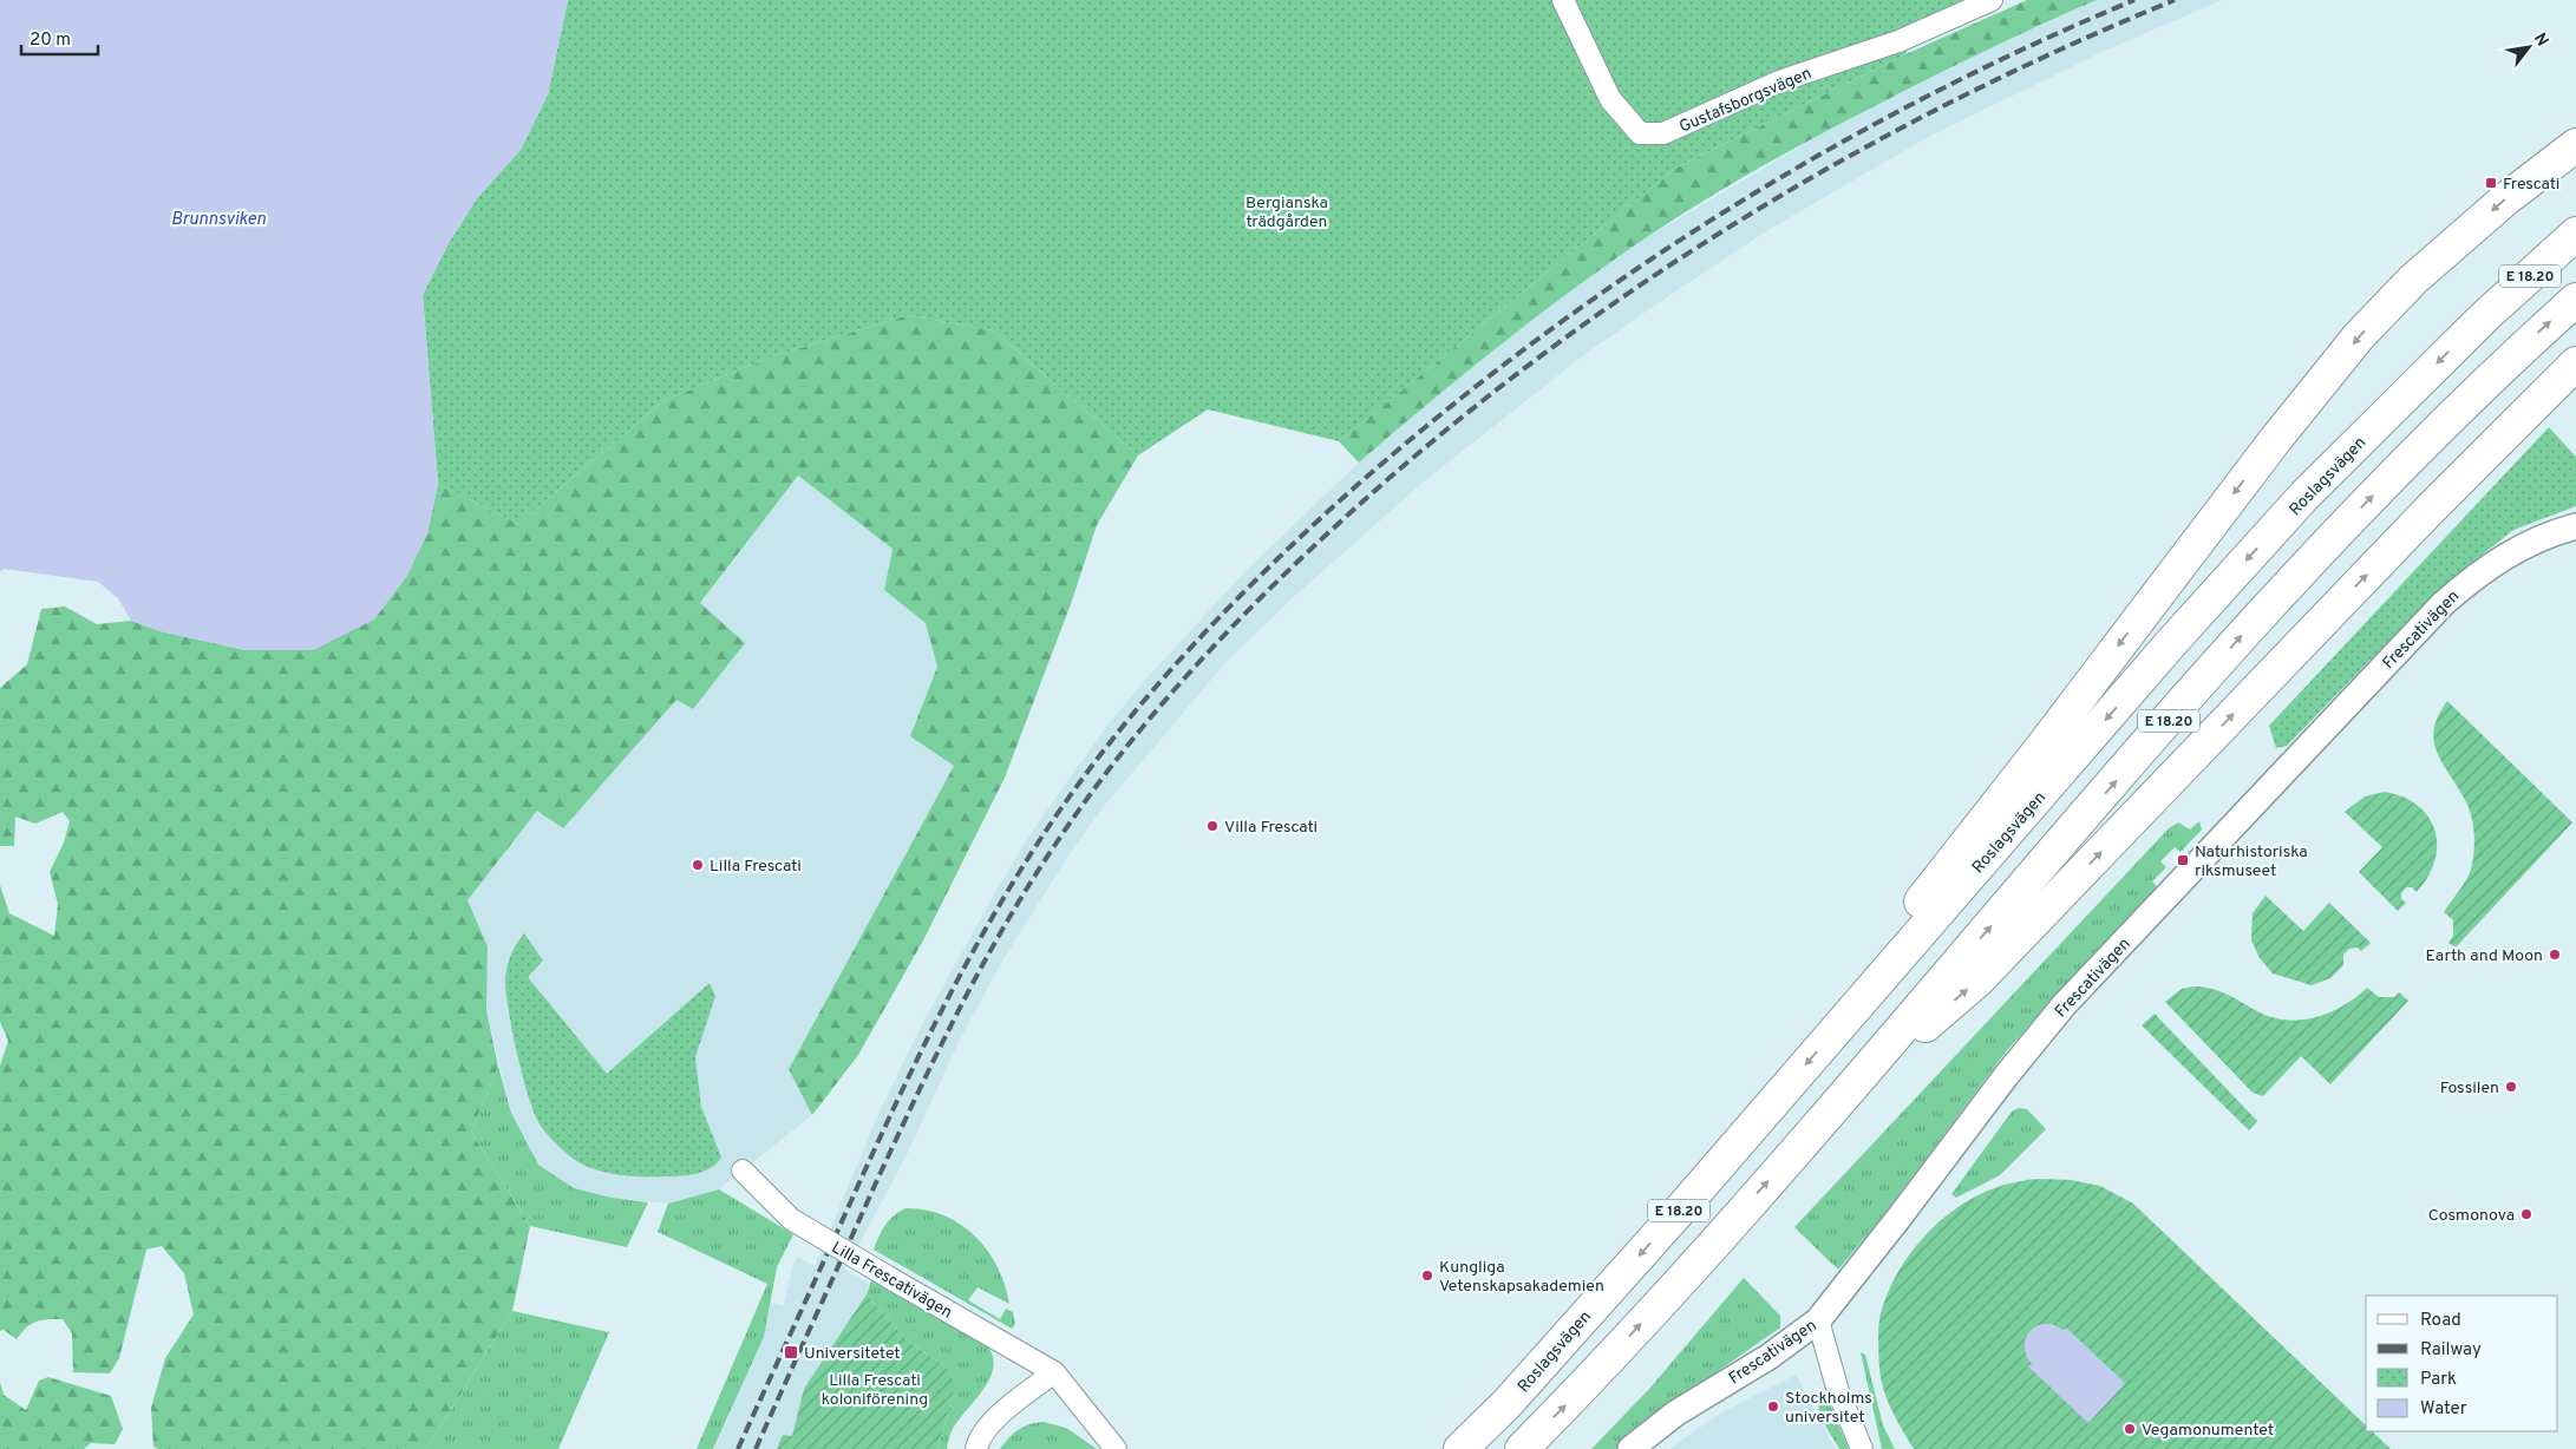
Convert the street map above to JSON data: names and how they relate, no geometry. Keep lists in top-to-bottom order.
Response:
{
  "streets": {
    "main road": ["E 18.20", "Roslagsvägen"],
    "street": ["Gustafsborgsvägen", "Frescativägen", "Lilla Frescativägen"]
  },
  "water": ["Brunnsviken"],
  "parks": ["Bergianska trädgården", "Lilla Frescati koloniförening"],
  "places": {
    "transit": ["Frescati", "Naturhistoriska riksmuseet", "Universitetet"],
    "other": [
      "Villa Frescati",
      "Lilla Frescati",
      "Earth and Moon",
      "Fossilen",
      "Cosmonova",
      "Kungliga Vetenskapsakademien",
      "Stockholms universitet",
      "Vegamonumentet"
    ]
  },
  "legend": [
    "Road",
    "Railway",
    "Park",
    "Water"
  ],
  "scale_bar": "20 m",
  "north": "top right"
}
